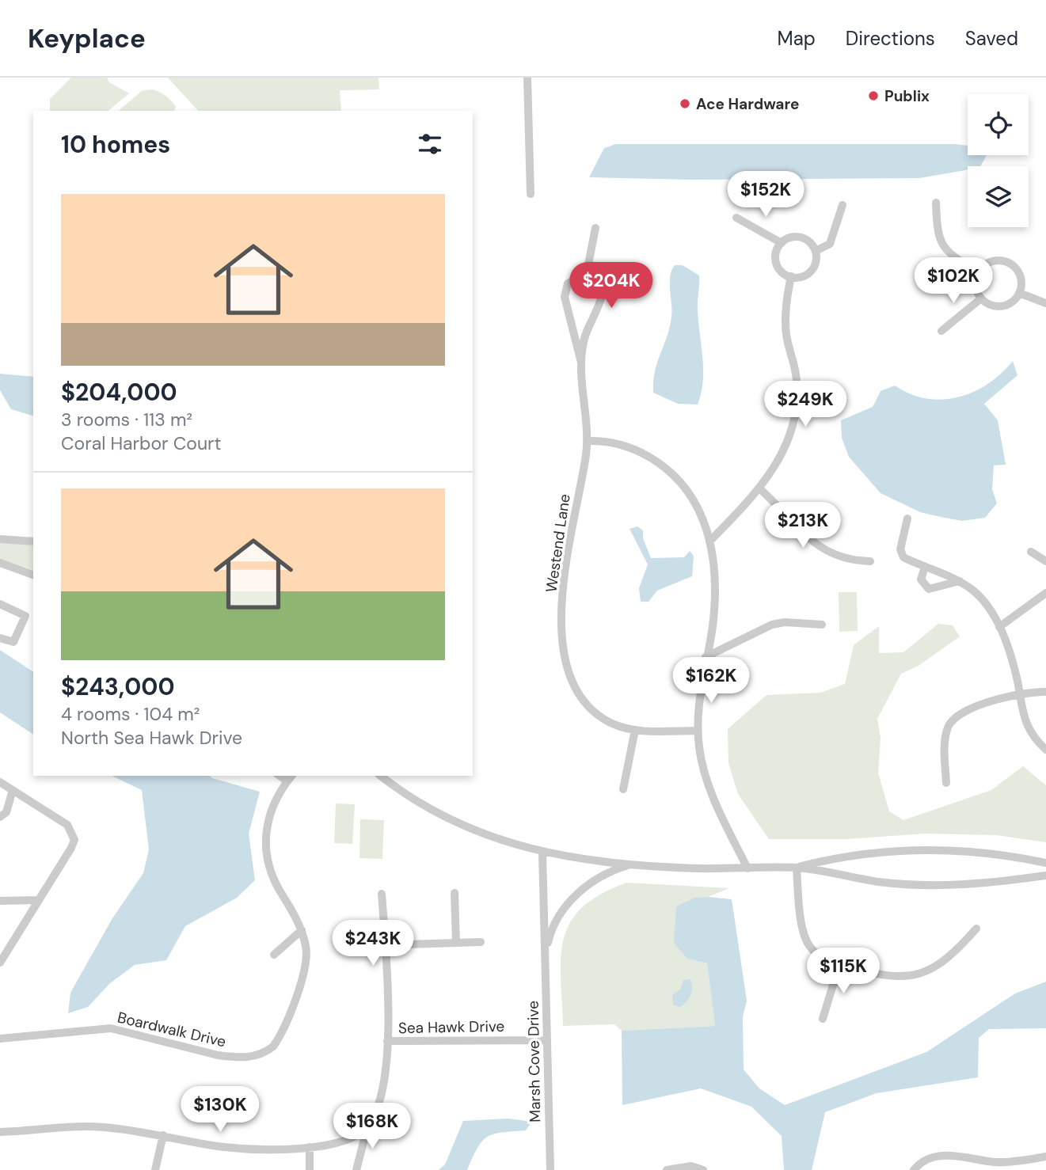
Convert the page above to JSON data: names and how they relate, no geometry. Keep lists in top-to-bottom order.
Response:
{
  "streets": {
    "street": [
      "Westend Lane",
      "Sea Hawk Drive",
      "Boardwalk Drive",
      "Marsh Cove Drive"
    ]
  },
  "crossings": [
    ["Sea Hawk Drive", "Marsh Cove Drive"]
  ],
  "places": ["Publix", "Ace Hardware"],
  "page": {
    "header": "Keyplace",
    "nav": ["Map", "Directions", "Saved"],
    "heading": "10 homes",
    "price": [
      "$152K",
      "$102K",
      "$204K",
      "$249K",
      "$213K",
      "$162K",
      "$243K",
      "$115K",
      "$130K",
      "$168K"
    ],
    "list": [
      {
        "name": "$204,000",
        "note": "3 rooms · 113 m² · Coral Harbor Court"
      },
      {
        "name": "$243,000",
        "note": "4 rooms · 104 m² · North Sea Hawk Drive"
      }
    ]
  }
}
